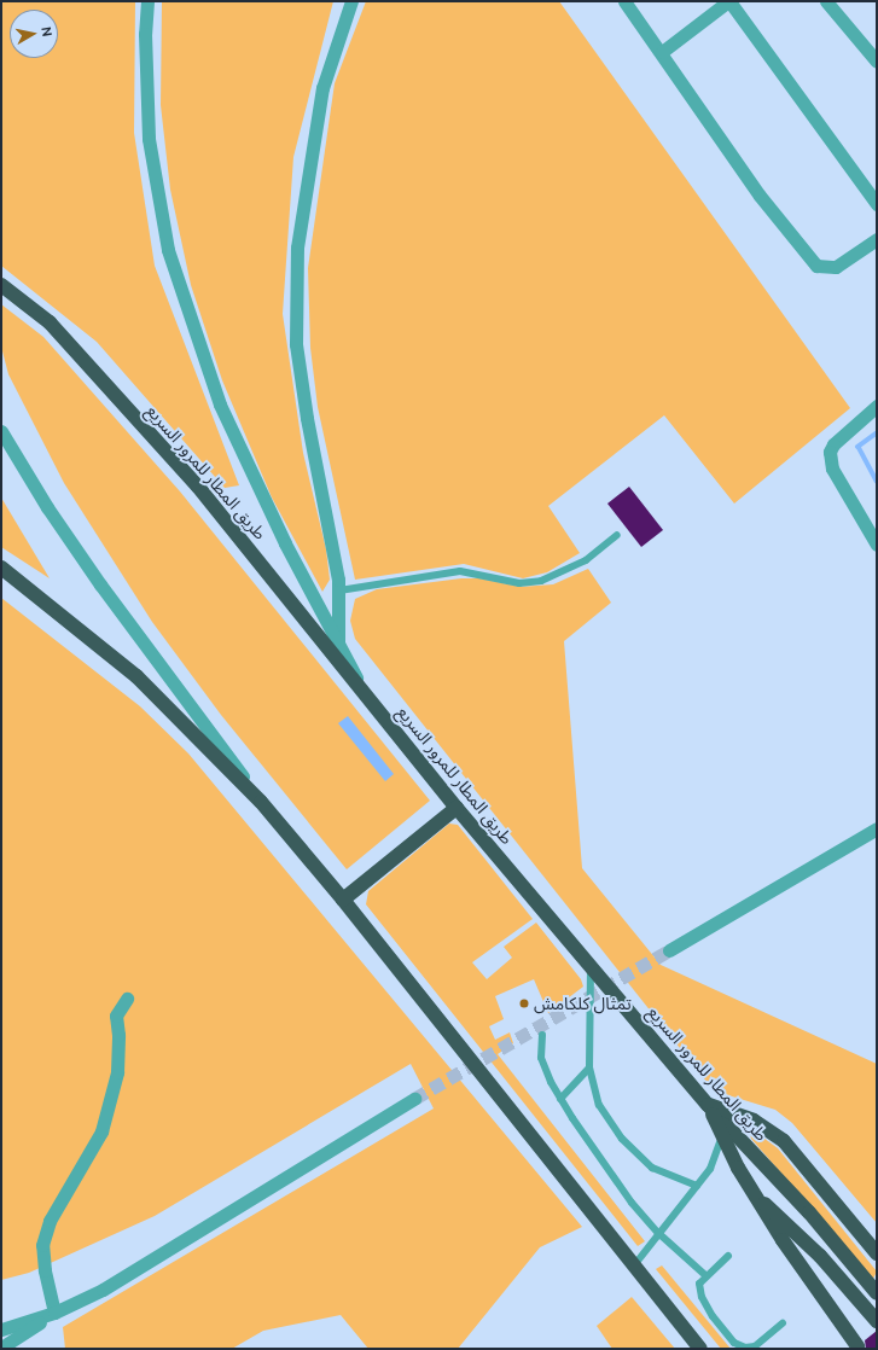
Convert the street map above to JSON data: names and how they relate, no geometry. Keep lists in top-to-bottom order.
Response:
{
  "streets": {
    "highway": ["طريق المطار للمرور السريع"]
  },
  "places": ["تمثال كلكامش"],
  "north": "right"
}
